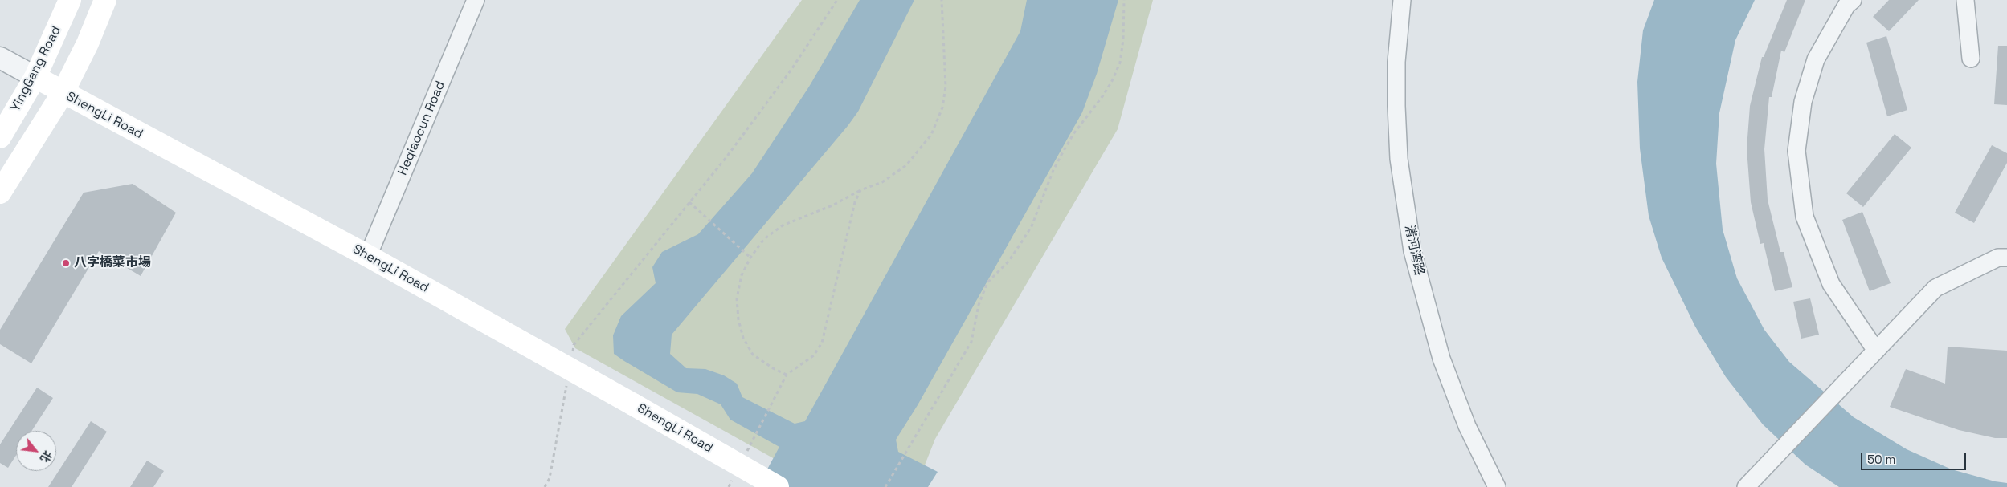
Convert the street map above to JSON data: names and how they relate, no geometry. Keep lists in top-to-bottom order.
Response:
{
  "streets": {
    "main road": ["YingGang Road", "ShengLi Road"],
    "street": ["Heqiaocun Road", "清河湾路"]
  },
  "crossings": [
    ["YingGang Road", "ShengLi Road"],
    ["ShengLi Road", "Heqiaocun Road"]
  ],
  "places": ["八字橋菜市場"],
  "scale_bar": "50 m",
  "north": "bottom right"
}
